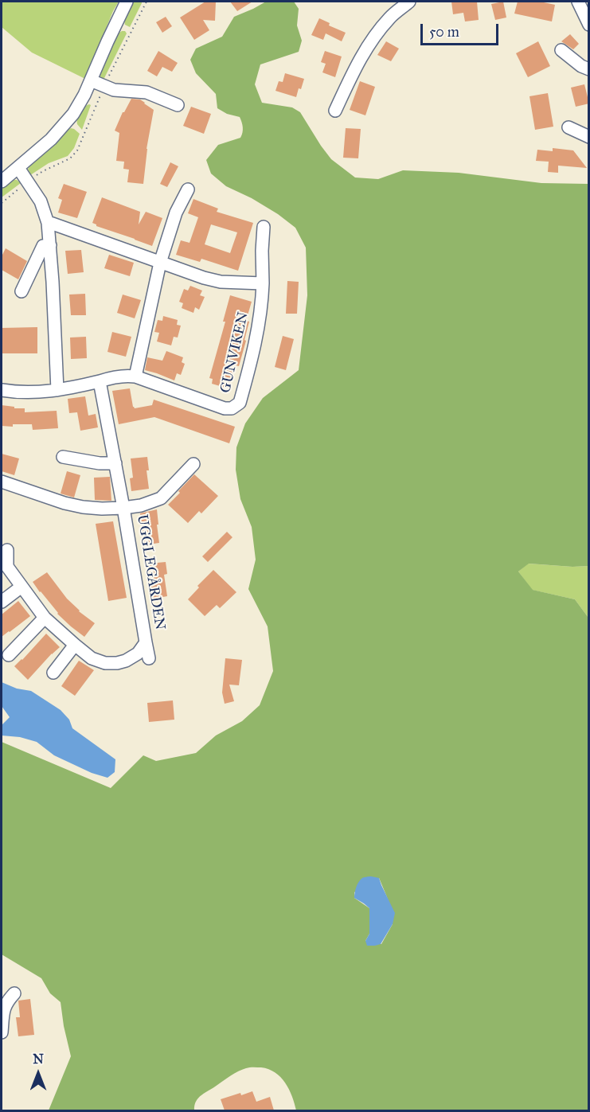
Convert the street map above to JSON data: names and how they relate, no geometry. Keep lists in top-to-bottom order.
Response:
{
  "streets": {
    "street": ["GUNVIKEN", "UGGLEGÅRDEN"]
  },
  "crossings": [
    ["GUNVIKEN", "UGGLEGÅRDEN"]
  ],
  "scale_bar": "50 m",
  "north": "top"
}
